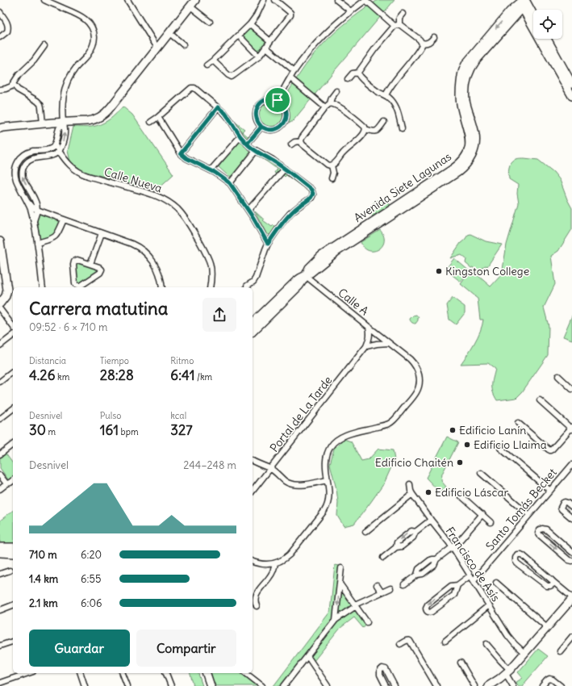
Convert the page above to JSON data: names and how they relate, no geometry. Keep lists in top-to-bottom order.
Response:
{
  "streets": {
    "street": [
      "Calle Nueva",
      "Avenida Siete Lagunas",
      "Calle A",
      "Portal de La Tarde",
      "Santo Tomás Becket",
      "Francisco de Asís"
    ]
  },
  "crossings": [
    ["Avenida Siete Lagunas", "Calle A"],
    ["Calle A", "Portal de La Tarde"],
    ["Santo Tomás Becket", "Francisco de Asís"]
  ],
  "places": [
    "Kingston College",
    "Edificio Lanín",
    "Edificio Llaima",
    "Edificio Chaitén",
    "Edificio Láscar"
  ],
  "page": {
    "heading": ["Carrera matutina", "09:52 · 6 × 710 m"],
    "stats": [
      ["Distancia", "4.26 km"],
      ["Tiempo", "28:28"],
      ["Ritmo", "6:41 /km"],
      ["Desnivel", "30 m"],
      ["Pulso", "161 bpm"],
      ["kcal", "327"]
    ],
    "chart": ["Desnivel", "244–248 m"],
    "list": [
      {
        "name": "710 m",
        "note": "6:20"
      },
      {
        "name": "1.4 km",
        "note": "6:55"
      },
      {
        "name": "2.1 km",
        "note": "6:06"
      }
    ],
    "buttons": ["Guardar", "Compartir"]
  }
}
